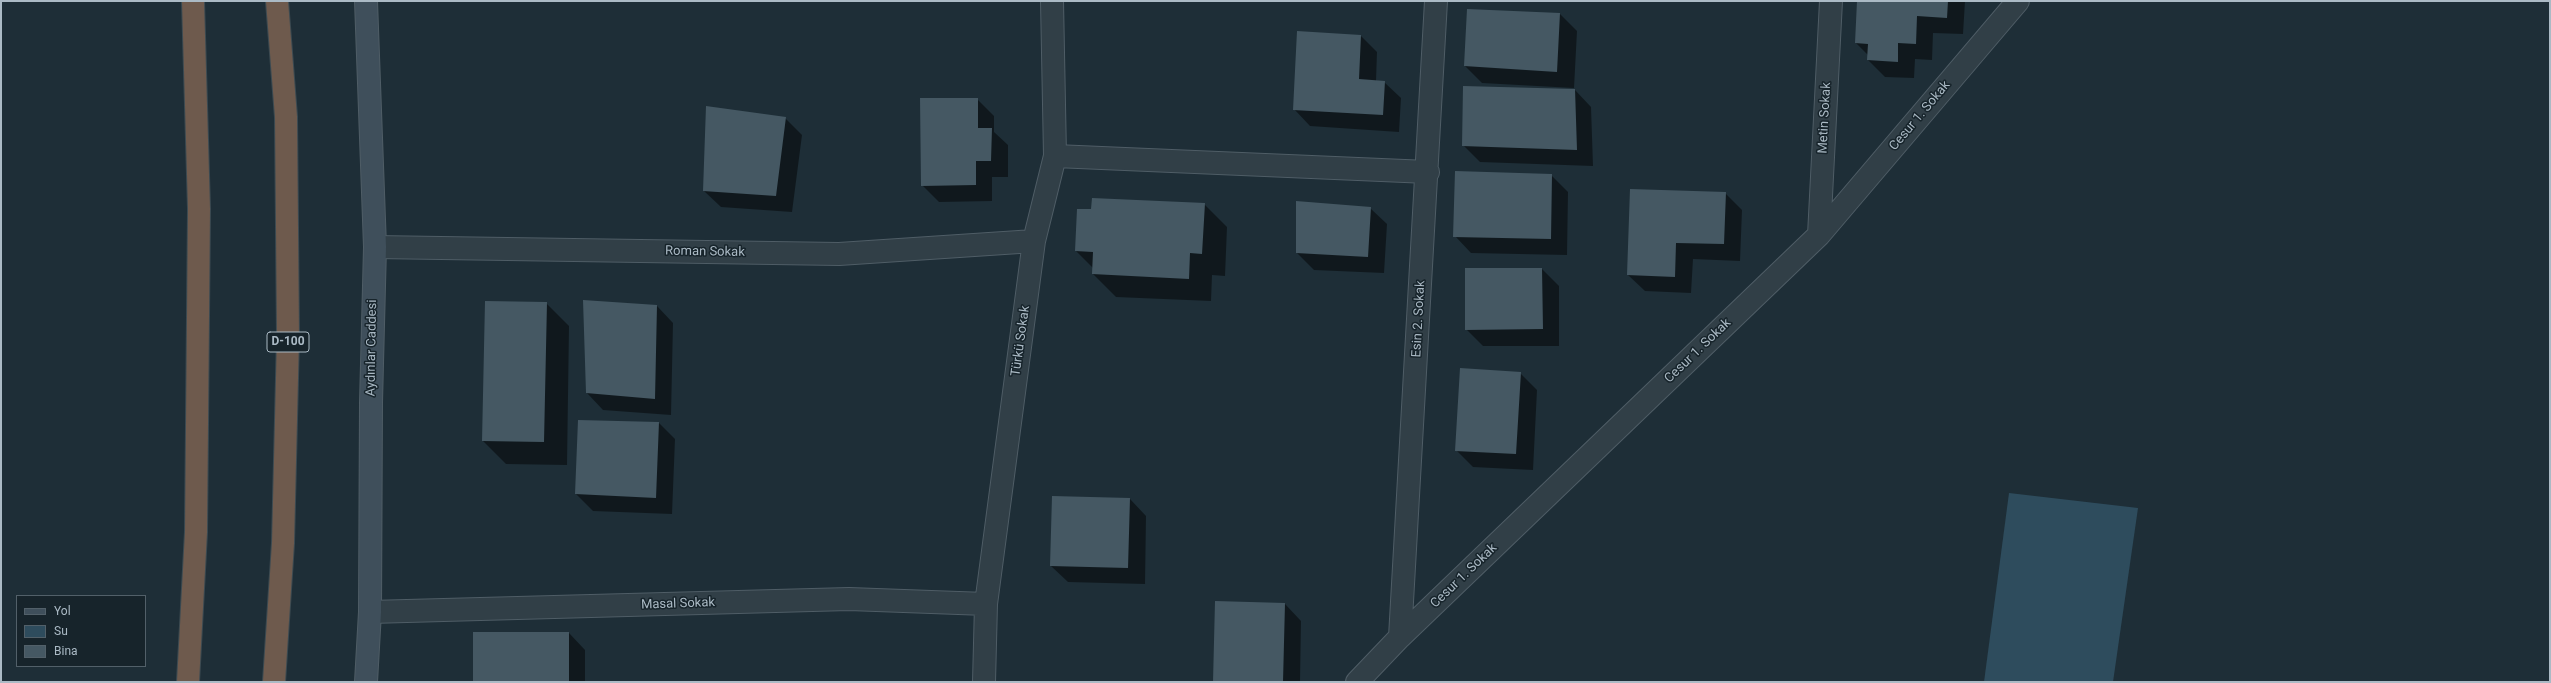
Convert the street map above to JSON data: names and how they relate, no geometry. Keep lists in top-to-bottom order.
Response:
{
  "streets": {
    "highway": ["D-100"],
    "street": [
      "Cesur 1. Sokak",
      "Metin Sokak",
      "Roman Sokak",
      "Esin 2. Sokak",
      "Türkü Sokak",
      "Aydınlar Caddesi",
      "Masal Sokak"
    ]
  },
  "crossings": [
    ["Cesur 1. Sokak", "Metin Sokak"],
    ["Cesur 1. Sokak", "Esin 2. Sokak"],
    ["Roman Sokak", "Türkü Sokak"],
    ["Roman Sokak", "Aydınlar Caddesi"],
    ["Türkü Sokak", "Masal Sokak"],
    ["Aydınlar Caddesi", "Masal Sokak"]
  ],
  "legend": ["Yol", "Su", "Bina"]
}
